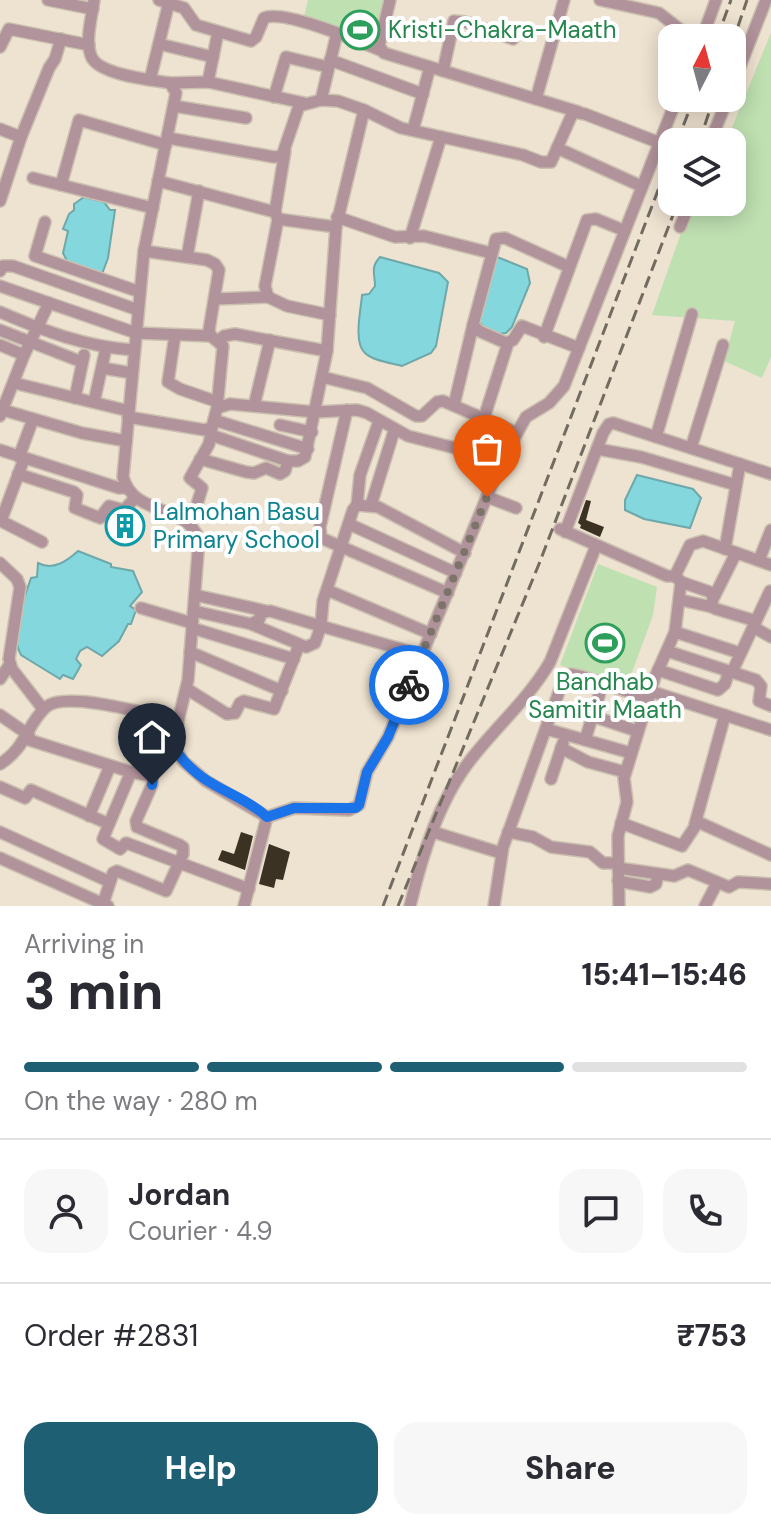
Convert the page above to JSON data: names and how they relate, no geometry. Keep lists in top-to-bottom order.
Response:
{
  "places": {
    "sports": ["Kristi-Chakra-Maath", "Bandhab Samitir Maath"],
    "building": ["Lalmohan Basu Primary School"]
  },
  "north": "top",
  "page": {
    "heading": ["3 min", "Arriving in", "15:41–15:46"],
    "panel": [
      "Jordan",
      "Courier · 4.9",
      "Order #2831",
      "₹753"
    ],
    "bar": "On the way · 280 m",
    "buttons": ["Help", "Share"]
  }
}
